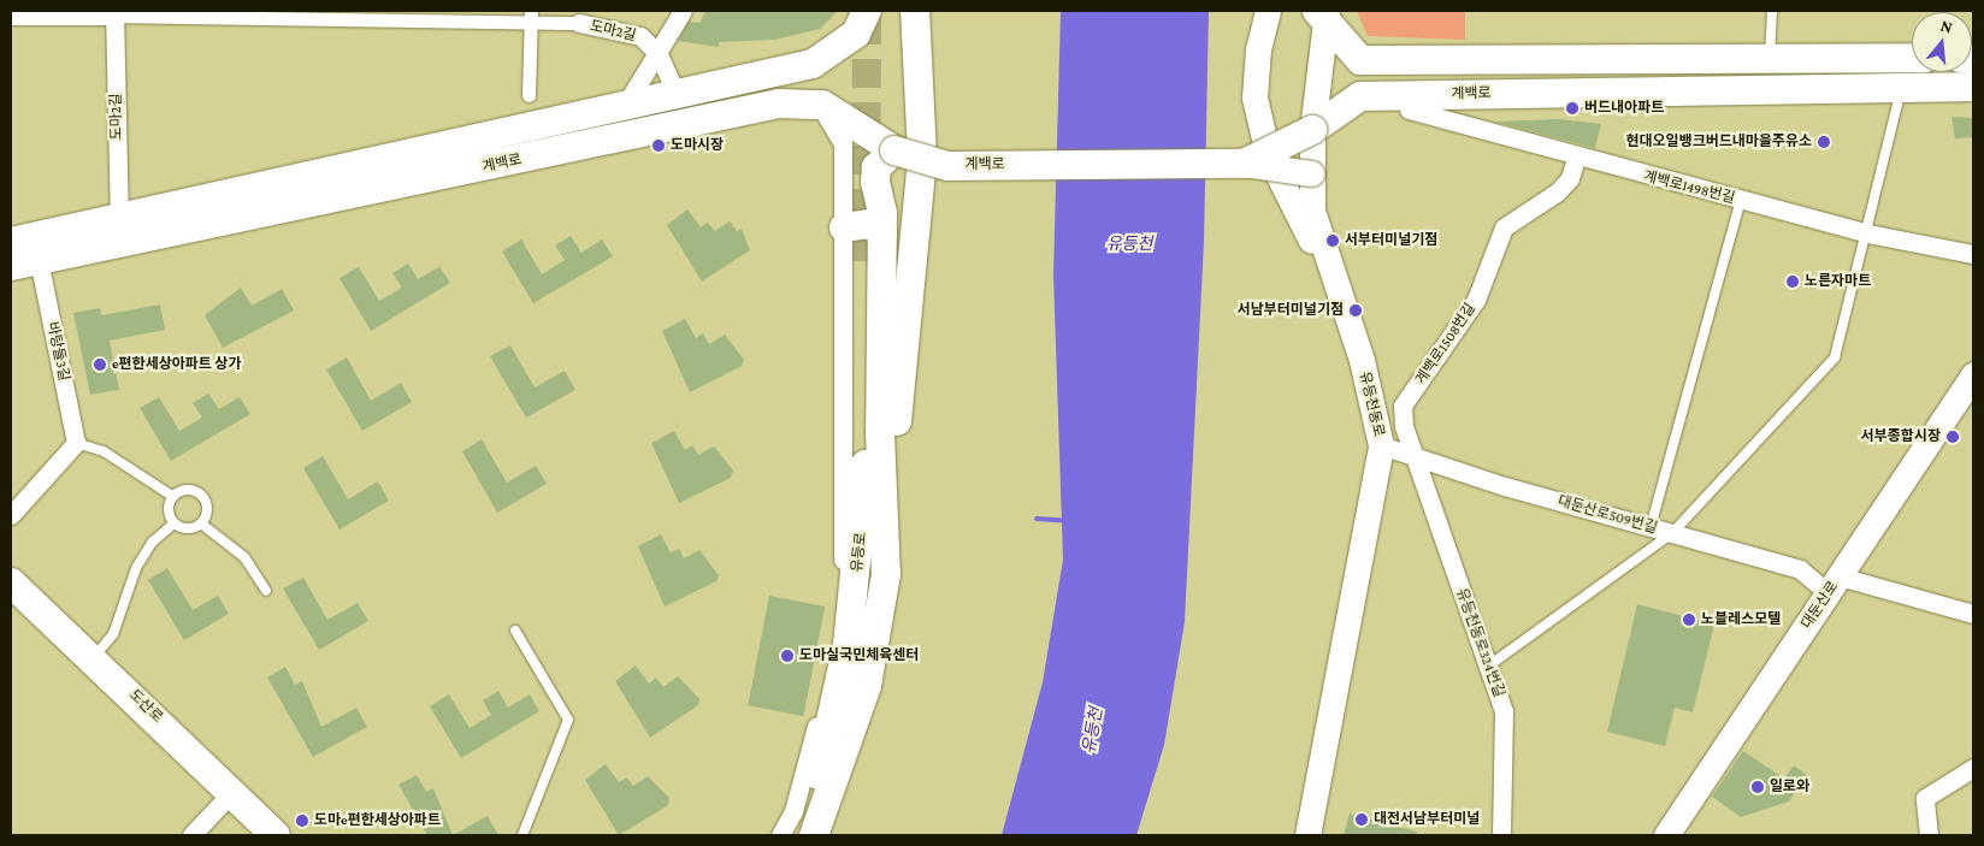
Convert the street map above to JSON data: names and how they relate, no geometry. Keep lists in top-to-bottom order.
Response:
{
  "streets": {
    "main road": [
      "계백로",
      "유등천동로",
      "유등로",
      "대둔산로",
      "도산로"
    ],
    "street": [
      "도마2길",
      "계백로1498번길",
      "계백로1508번길",
      "바탕들3길",
      "대둔산로509번길",
      "유등천동로324번길"
    ]
  },
  "crossings": [
    ["도마2길", "계백로"],
    ["계백로", "바탕들3길"],
    ["계백로", "유등천동로"],
    ["계백로1498번길", "계백로1508번길"],
    ["계백로1508번길", "대둔산로509번길"],
    ["계백로1508번길", "유등천동로324번길"],
    ["유등천동로", "대둔산로509번길"],
    ["대둔산로509번길", "대둔산로"],
    ["대둔산로509번길", "유등천동로324번길"]
  ],
  "water": ["유등천"],
  "places": [
    "버드내아파트",
    "현대오일뱅크버드내마을주유소",
    "도마시장",
    "서부터미널기점",
    "노른자마트",
    "서남부터미널기점",
    "e편한세상아파트 상가",
    "서부종합시장",
    "노블레스모텔",
    "도마실국민체육센터",
    "일로와",
    "대전서남부터미널",
    "도마e편한세상아파트"
  ],
  "north": "top"
}
